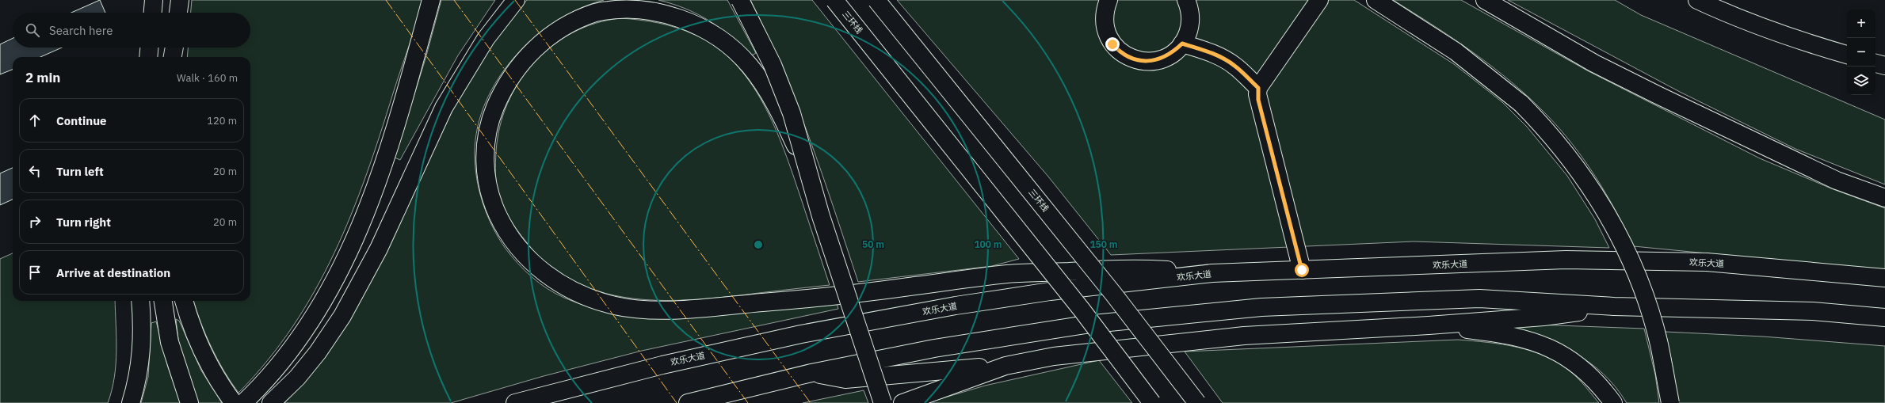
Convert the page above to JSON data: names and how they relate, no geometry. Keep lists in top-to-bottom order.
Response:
{
  "streets": {
    "main road": ["三环线", "欢乐大道"]
  },
  "page": {
    "map_buttons": ["+", "−"],
    "search": "Search here",
    "heading": ["2 min", "Walk · 160 m"],
    "list": [
      ["Continue", "120 m"],
      ["Turn left", "20 m"],
      ["Turn right", "20 m"],
      "Arrive at destination"
    ]
  },
  "rings": ["50 m", "100 m", "150 m"]
}
